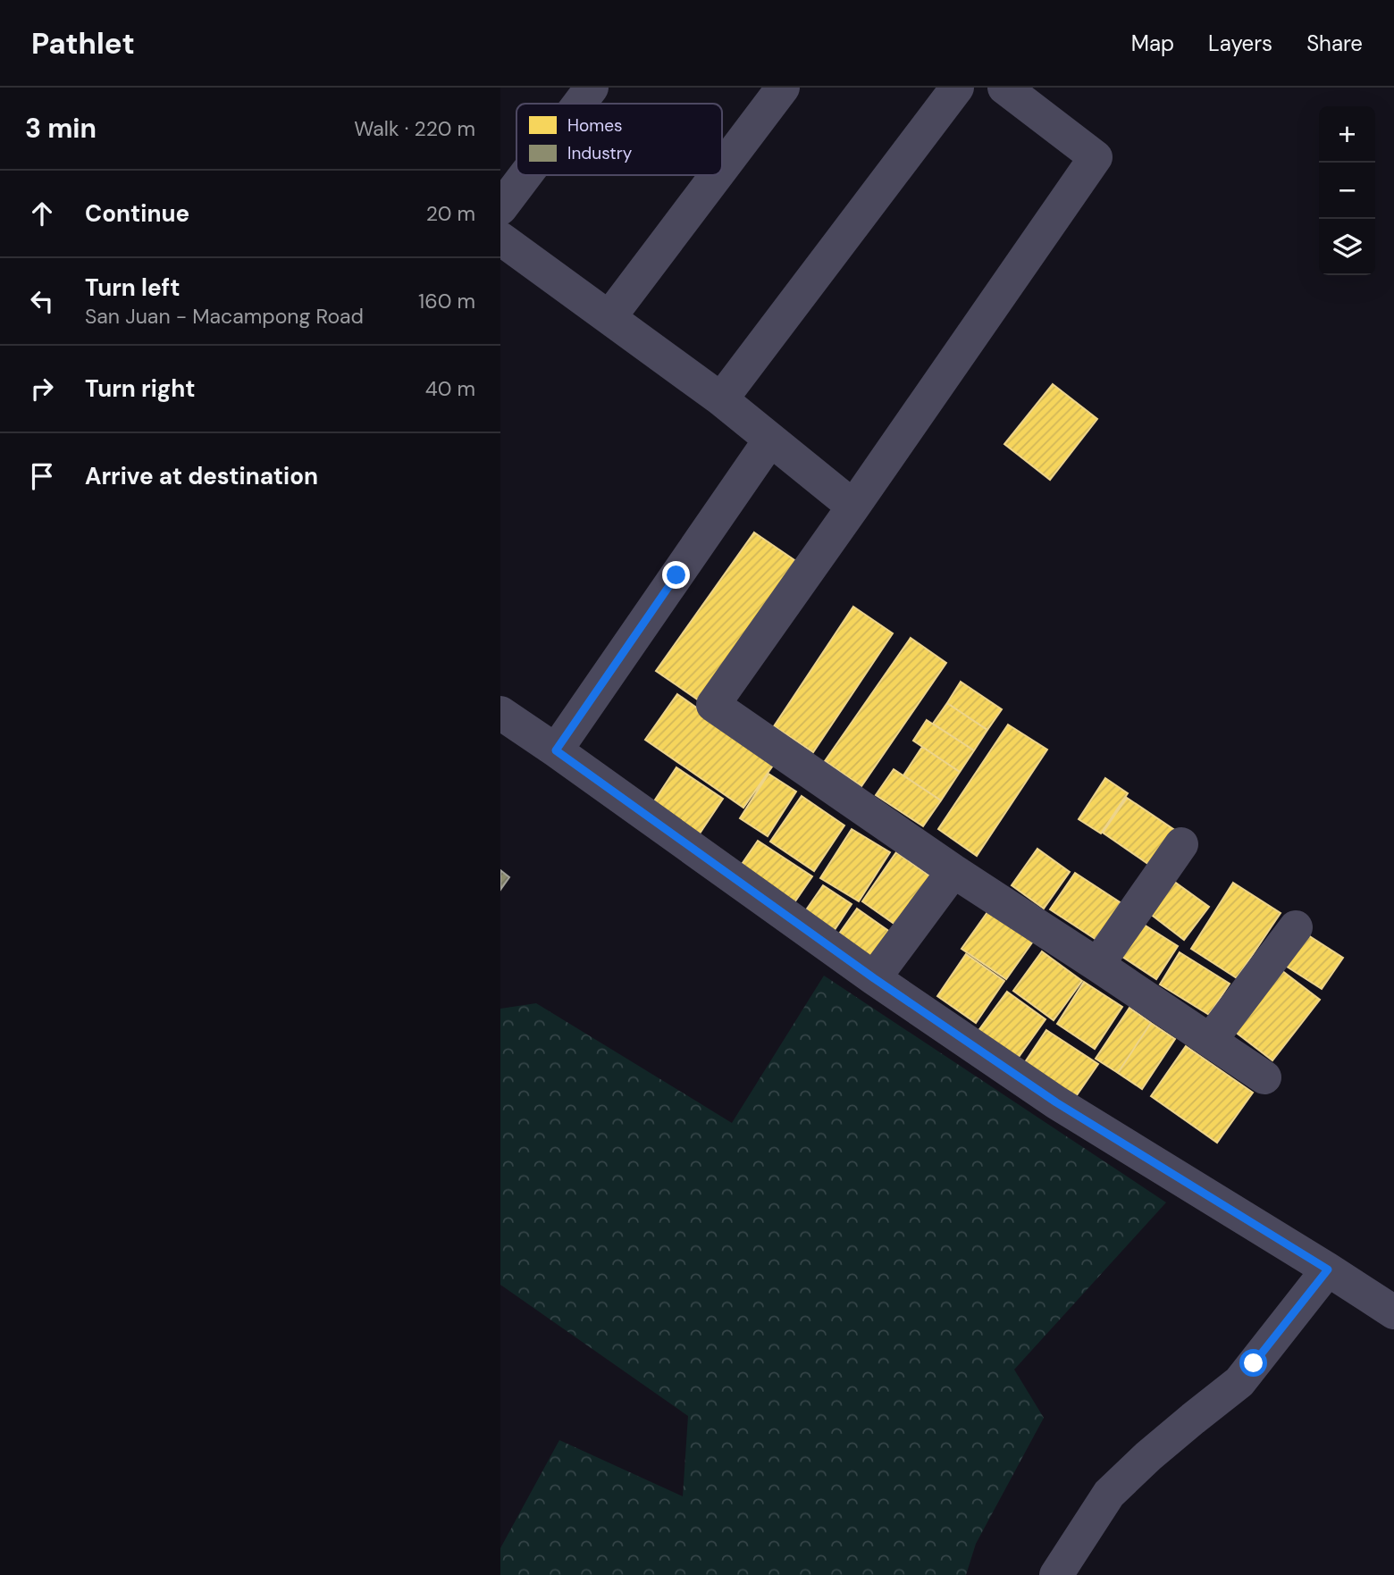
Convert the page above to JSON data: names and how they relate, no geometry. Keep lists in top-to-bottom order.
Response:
{
  "legend": ["Homes", "Industry"],
  "page": {
    "header": "Pathlet",
    "nav": ["Map", "Layers", "Share"],
    "heading": ["3 min", "Walk · 220 m"],
    "map_buttons": ["+", "−"],
    "list": [
      ["Continue", "20 m"],
      ["Turn left", "San Juan - Macampong Road", "160 m"],
      ["Turn right", "40 m"],
      "Arrive at destination"
    ]
  }
}
